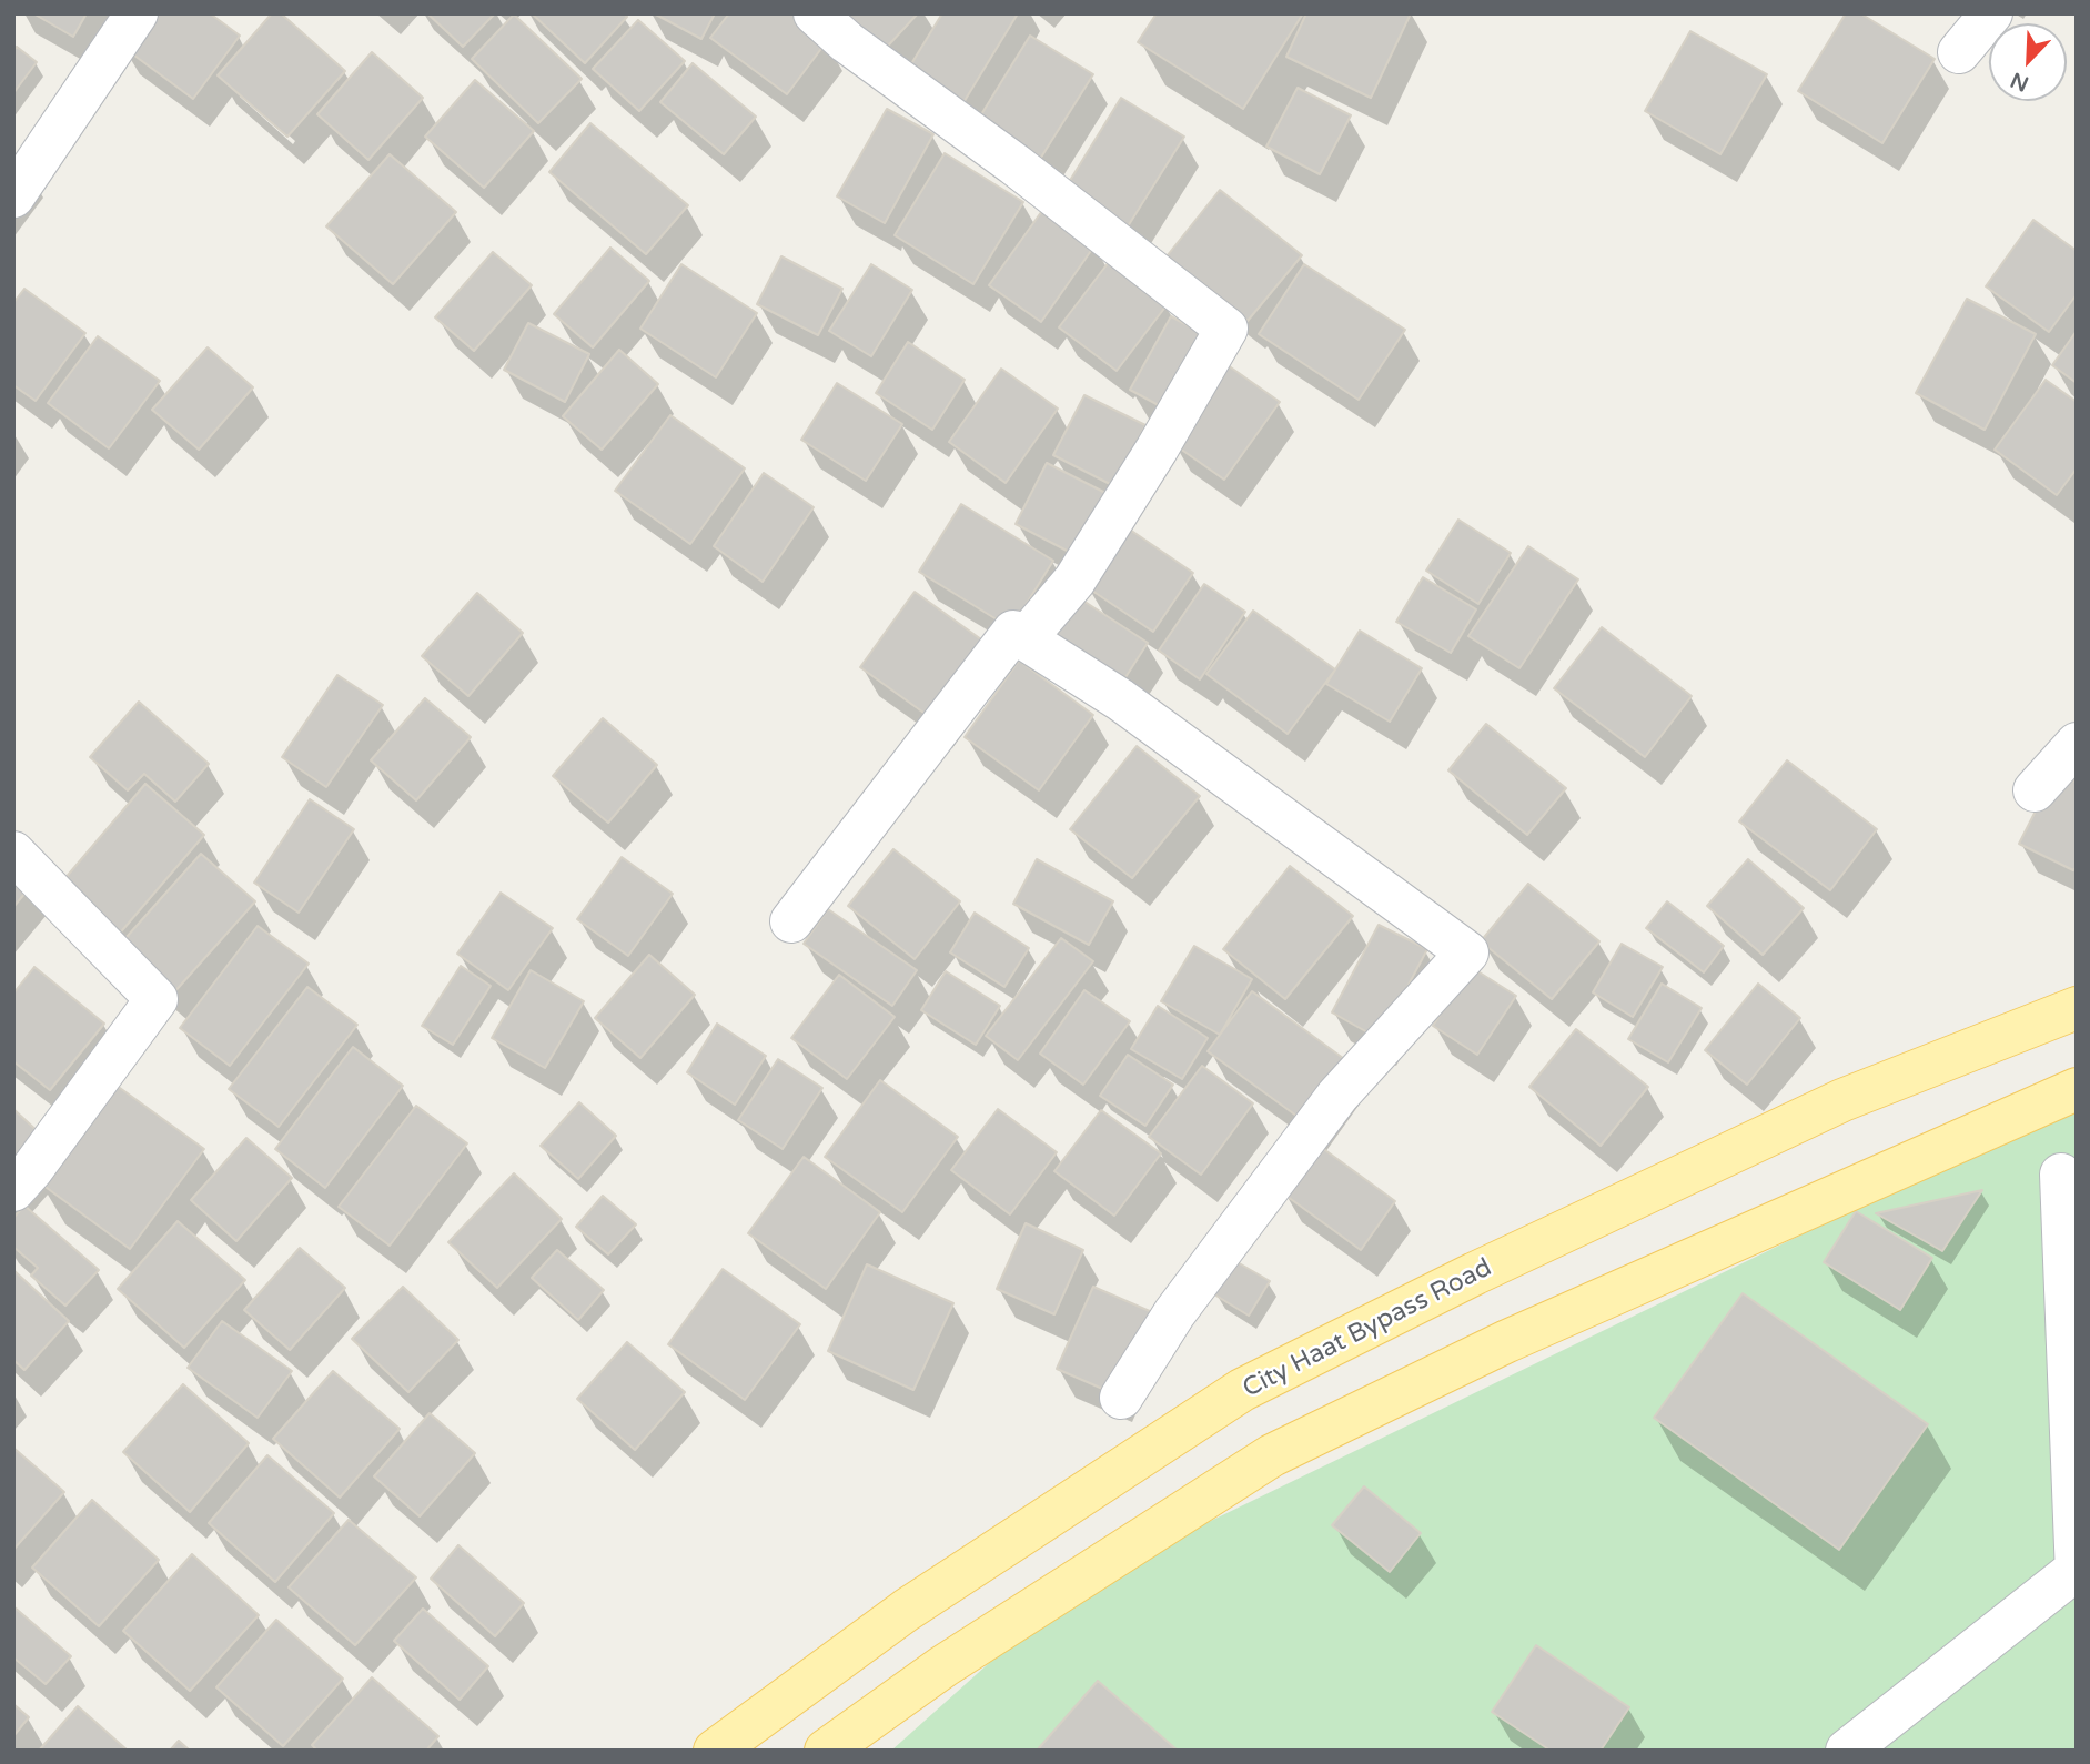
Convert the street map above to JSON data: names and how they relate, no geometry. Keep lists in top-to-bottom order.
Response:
{
  "streets": {
    "main road": ["City Haat Bypass Road"]
  },
  "north": "bottom left"
}
